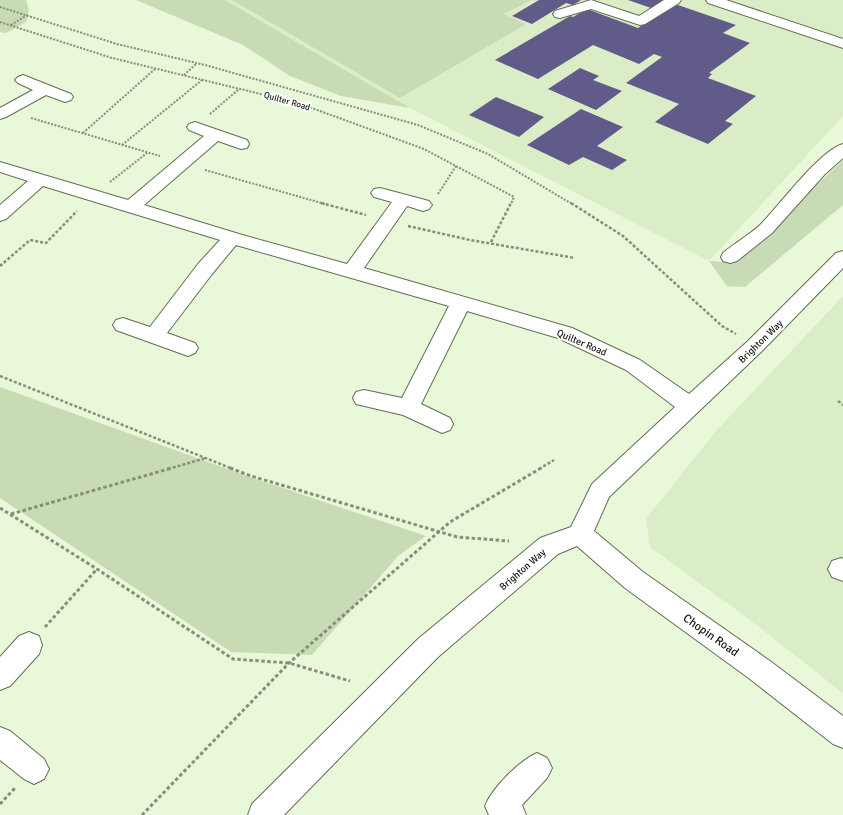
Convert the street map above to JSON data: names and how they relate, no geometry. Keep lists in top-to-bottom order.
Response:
{
  "streets": {
    "street": ["Quilter Road", "Brighton Way", "Chopin Road"]
  },
  "crossings": [
    ["Quilter Road", "Brighton Way"],
    ["Brighton Way", "Chopin Road"]
  ]
}
